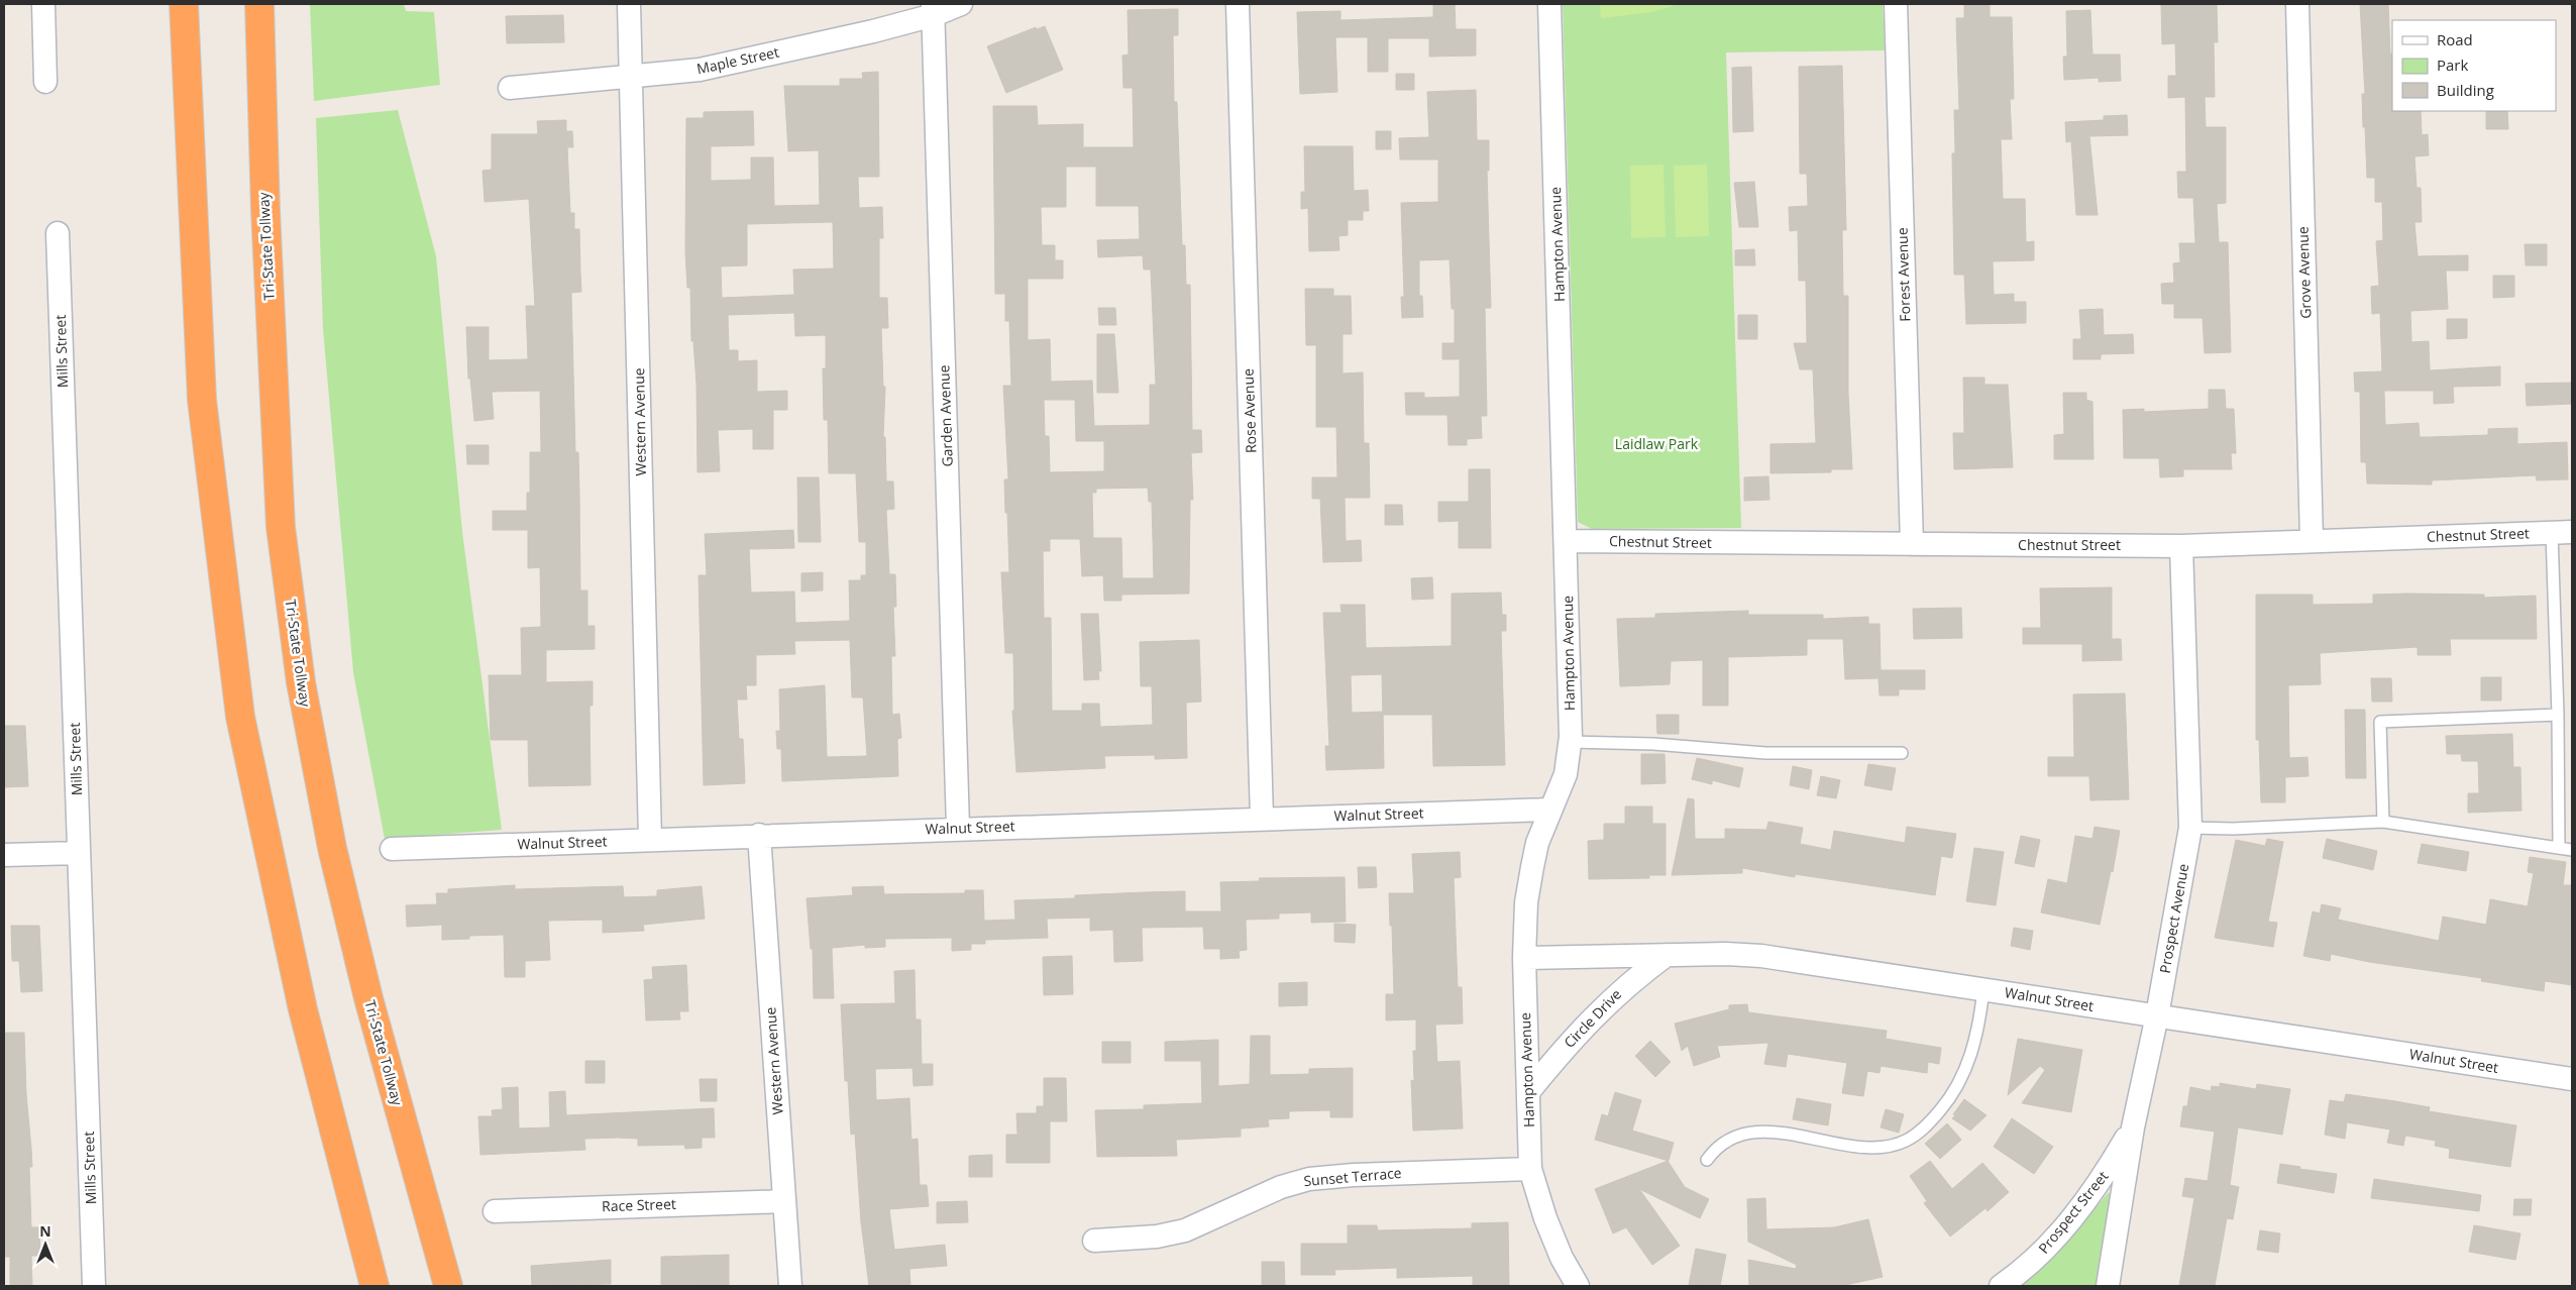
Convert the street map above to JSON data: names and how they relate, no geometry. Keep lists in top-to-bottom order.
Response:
{
  "streets": {
    "highway": ["Tri-State Tollway"],
    "street": [
      "Maple Street",
      "Hampton Avenue",
      "Grove Avenue",
      "Forest Avenue",
      "Mills Street",
      "Rose Avenue",
      "Garden Avenue",
      "Western Avenue",
      "Chestnut Street",
      "Walnut Street",
      "Prospect Avenue",
      "Circle Drive",
      "Sunset Terrace",
      "Race Street",
      "Prospect Street"
    ]
  },
  "crossings": [
    ["Maple Street", "Garden Avenue"],
    ["Maple Street", "Western Avenue"],
    ["Hampton Avenue", "Chestnut Street"],
    ["Hampton Avenue", "Walnut Street"],
    ["Hampton Avenue", "Circle Drive"],
    ["Hampton Avenue", "Sunset Terrace"],
    ["Grove Avenue", "Chestnut Street"],
    ["Forest Avenue", "Chestnut Street"],
    ["Rose Avenue", "Walnut Street"],
    ["Garden Avenue", "Walnut Street"],
    ["Western Avenue", "Walnut Street"],
    ["Western Avenue", "Race Street"],
    ["Chestnut Street", "Prospect Avenue"],
    ["Walnut Street", "Prospect Avenue"],
    ["Walnut Street", "Circle Drive"],
    ["Prospect Avenue", "Prospect Street"]
  ],
  "parks": ["Laidlaw Park"],
  "legend": ["Road", "Park", "Building"],
  "north": "top"
}
